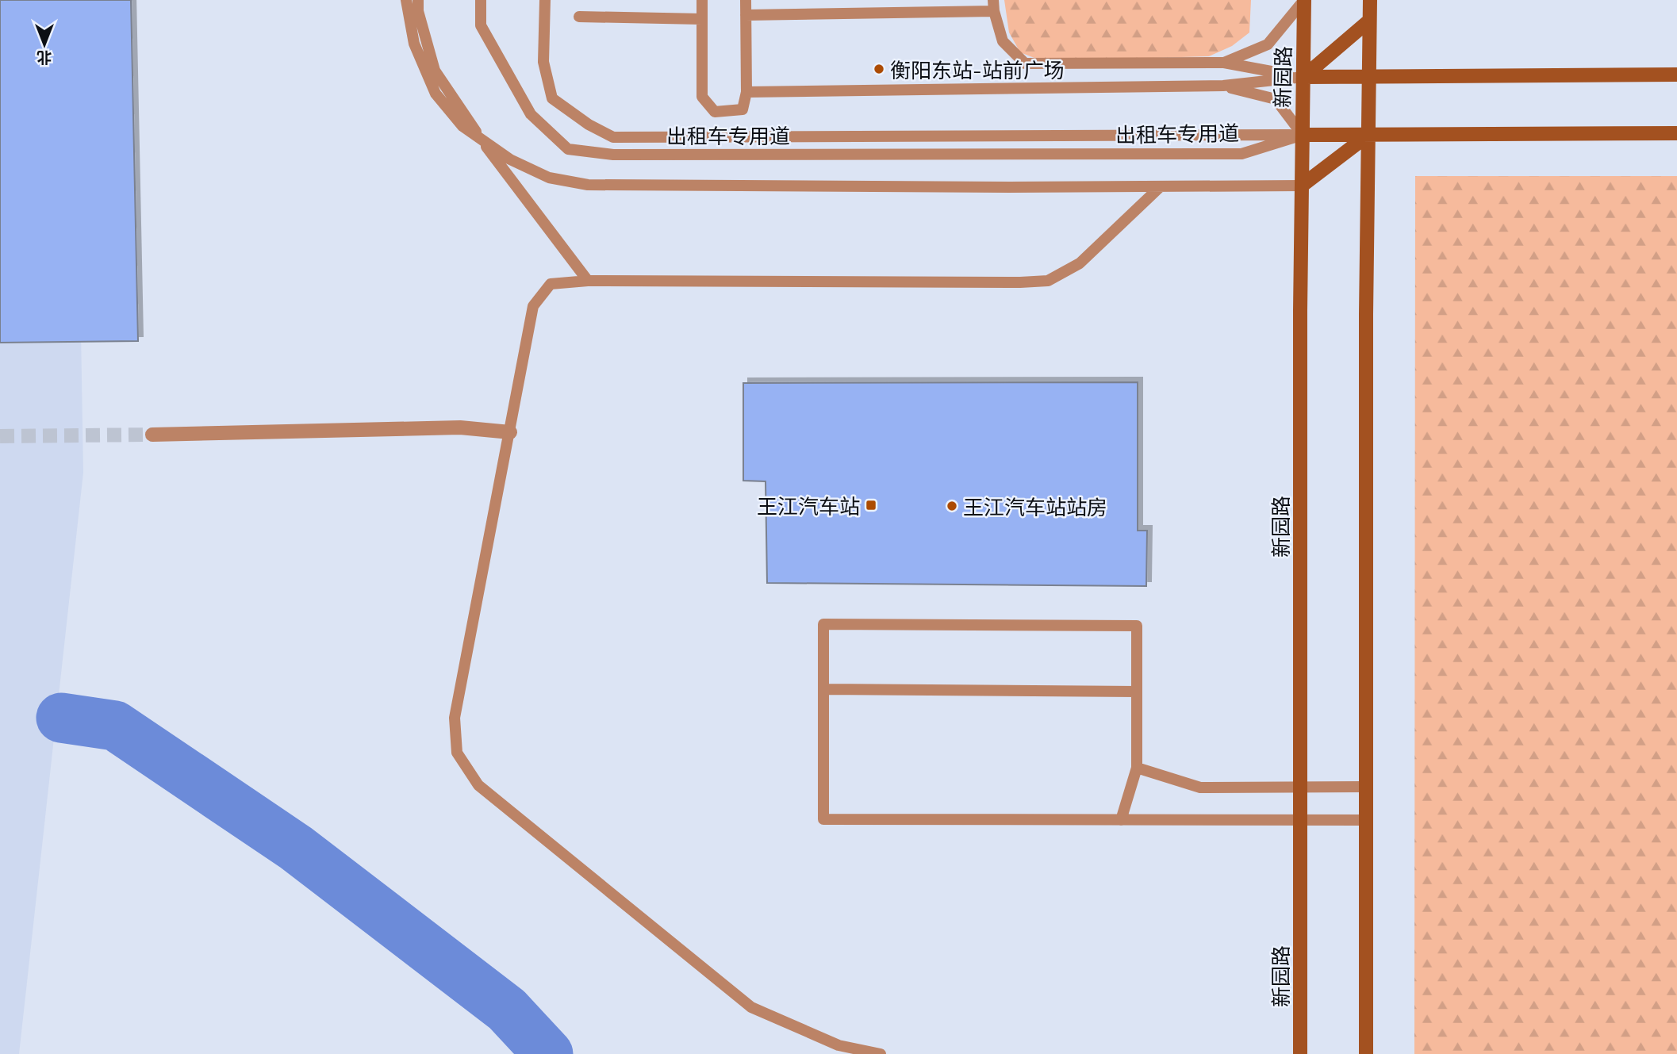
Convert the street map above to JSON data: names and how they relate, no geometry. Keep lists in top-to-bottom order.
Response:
{
  "streets": {
    "main road": ["新园路"],
    "lane": ["出租车专用道"]
  },
  "crossings": [
    ["新园路", "出租车专用道"]
  ],
  "places": {
    "other": ["衡阳东站-站前广场", "王江汽车站站房"],
    "transit": ["王江汽车站"]
  },
  "north": "bottom"
}
